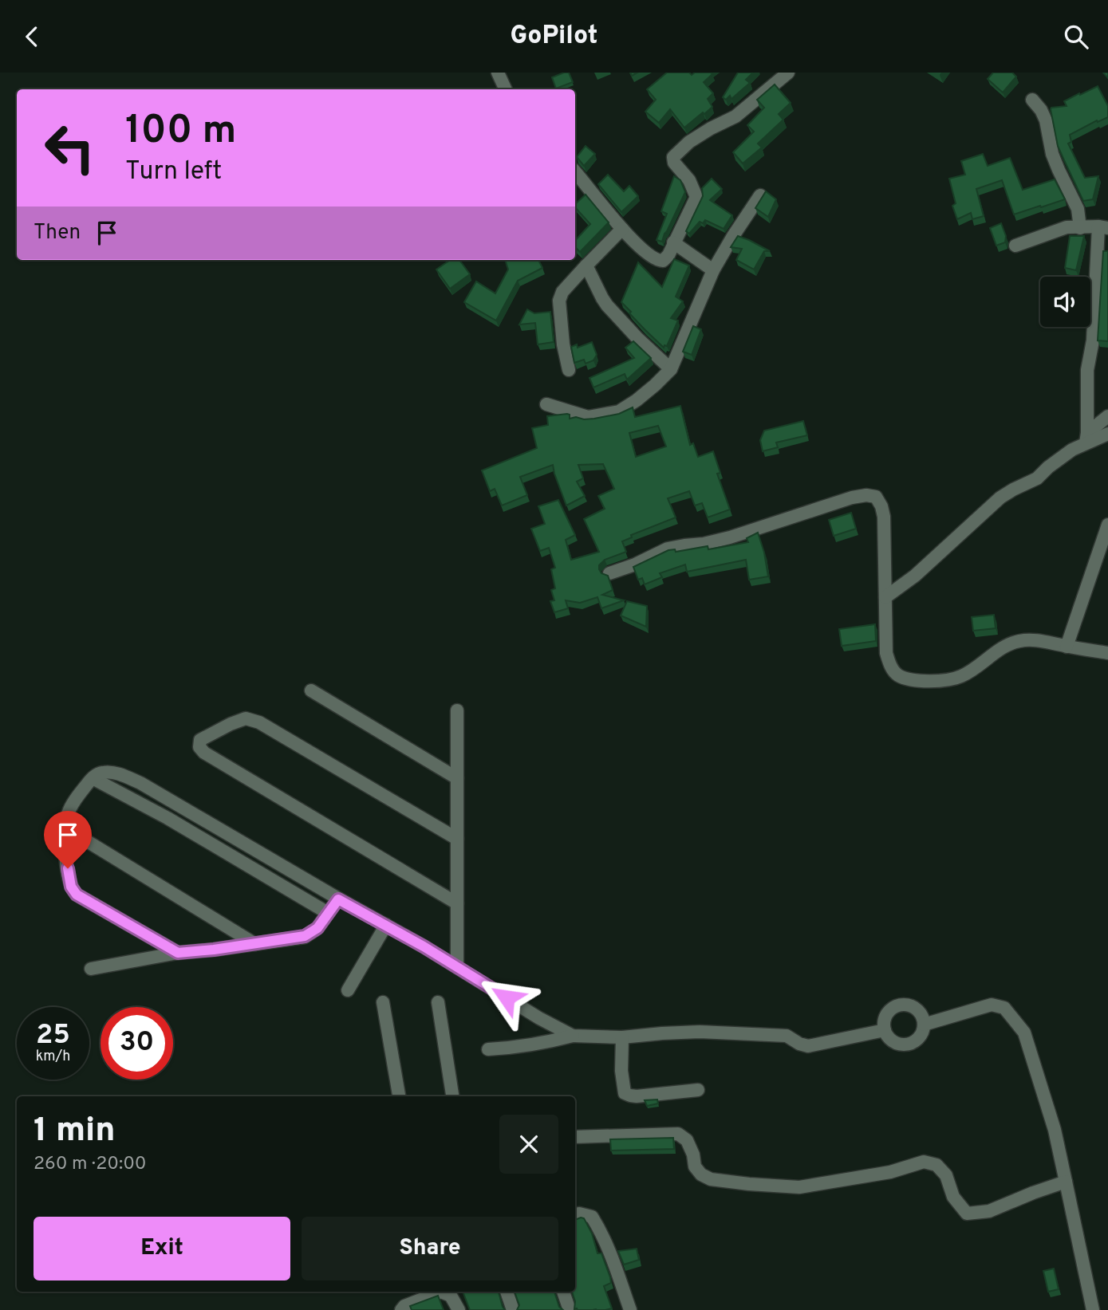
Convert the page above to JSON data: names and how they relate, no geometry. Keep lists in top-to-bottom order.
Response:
{
  "page": {
    "header": "GoPilot",
    "turn": ["100 m", "Turn left"],
    "then": "Then",
    "speed": "25 km/h",
    "limit": "30",
    "heading": ["1 min", "260 m · 20:00"],
    "buttons": ["Exit", "Share"]
  }
}
